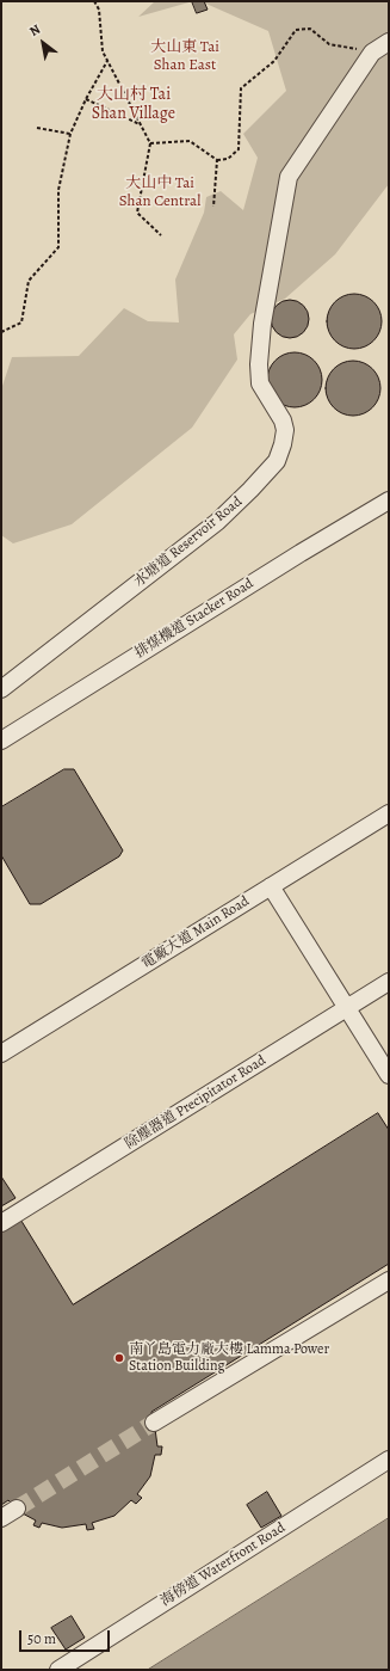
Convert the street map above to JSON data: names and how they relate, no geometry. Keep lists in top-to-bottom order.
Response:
{
  "streets": {
    "street": [
      "水塘道 Reservoir Road",
      "排煤機道 Stacker Road",
      "電廠大道 Main Road",
      "除塵器道 Precipitator Road",
      "海傍道 Waterfront Road"
    ]
  },
  "districts": ["大山東 Tai Shan East", "大山村 Tai Shan Village", "大山中 Tai Shan Central"],
  "places": ["南丫島電力廠大樓 Lamma Power Station Building"],
  "scale_bar": "50 m",
  "north": "top left"
}
